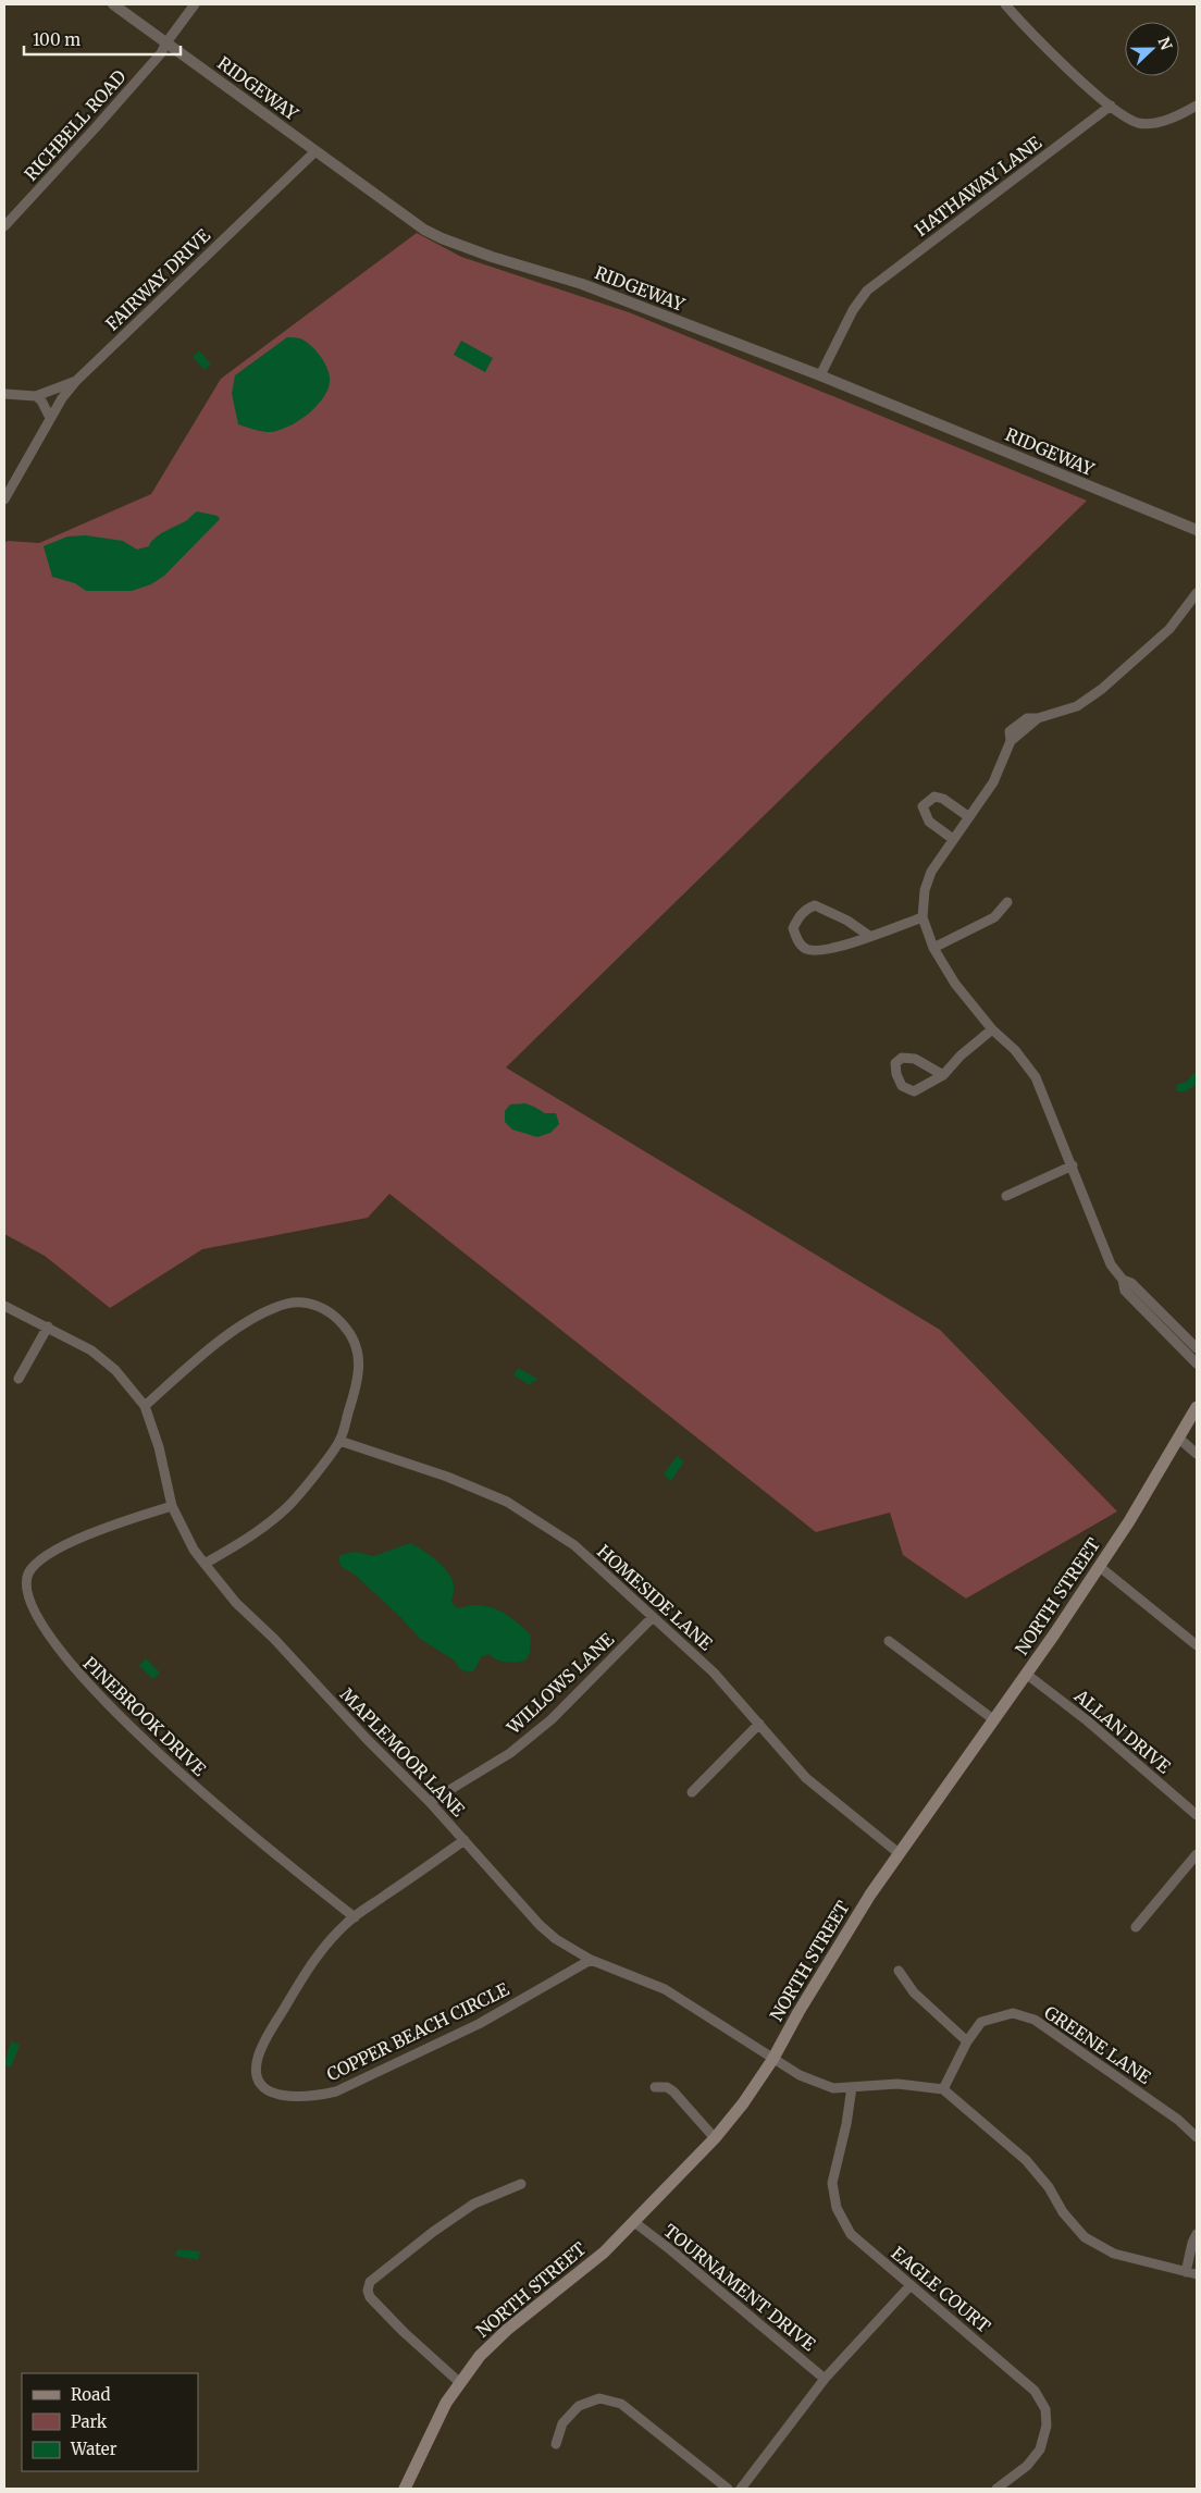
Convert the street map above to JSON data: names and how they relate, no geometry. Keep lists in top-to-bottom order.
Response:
{
  "streets": {
    "main road": ["NORTH STREET"],
    "street": [
      "RIDGEWAY",
      "RICHBELL ROAD",
      "HATHAWAY LANE",
      "FAIRWAY DRIVE",
      "HOMESIDE LANE",
      "WILLOWS LANE",
      "PINEBROOK DRIVE",
      "ALLAN DRIVE",
      "MAPLEMOOR LANE",
      "COPPER BEACH CIRCLE",
      "GREENE LANE",
      "TOURNAMENT DRIVE",
      "EAGLE COURT"
    ]
  },
  "crossings": [
    ["RIDGEWAY", "RICHBELL ROAD"],
    ["RIDGEWAY", "HATHAWAY LANE"],
    ["RIDGEWAY", "FAIRWAY DRIVE"],
    ["NORTH STREET", "HOMESIDE LANE"],
    ["NORTH STREET", "ALLAN DRIVE"],
    ["NORTH STREET", "MAPLEMOOR LANE"],
    ["NORTH STREET", "TOURNAMENT DRIVE"],
    ["HOMESIDE LANE", "WILLOWS LANE"],
    ["WILLOWS LANE", "MAPLEMOOR LANE"],
    ["PINEBROOK DRIVE", "MAPLEMOOR LANE"],
    ["PINEBROOK DRIVE", "COPPER BEACH CIRCLE"],
    ["MAPLEMOOR LANE", "COPPER BEACH CIRCLE"],
    ["MAPLEMOOR LANE", "GREENE LANE"],
    ["MAPLEMOOR LANE", "EAGLE COURT"]
  ],
  "legend": ["Road", "Park", "Water"],
  "scale_bar": "100 m",
  "north": "right"
}
